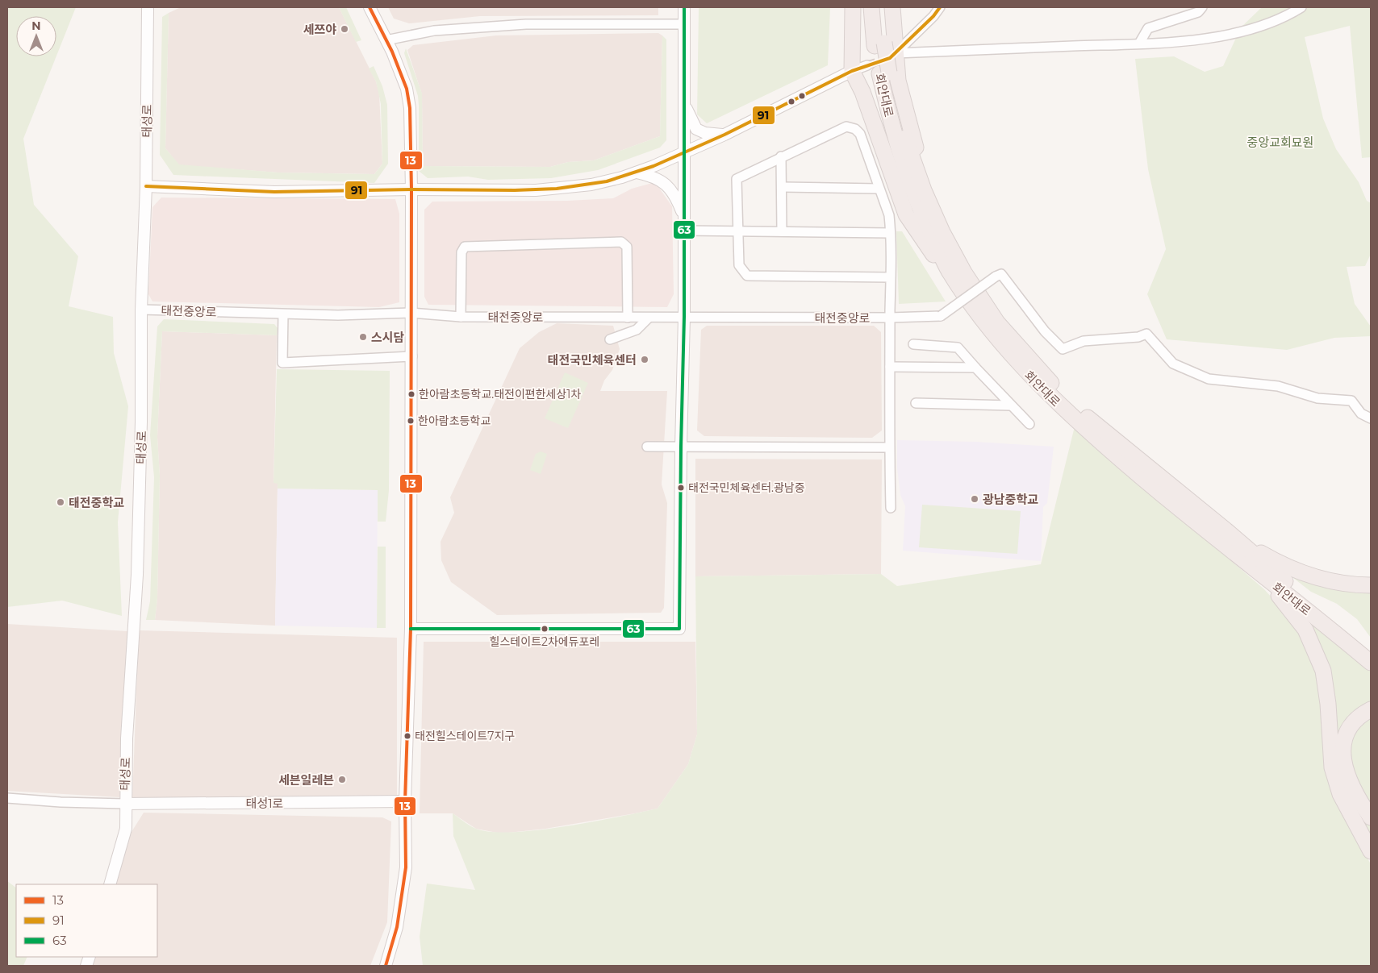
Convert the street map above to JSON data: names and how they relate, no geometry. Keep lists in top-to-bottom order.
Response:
{
  "streets": {
    "highway": ["회안대로"],
    "street": ["태성로", "태전중앙로", "태성1로"]
  },
  "crossings": [
    ["태성로", "태전중앙로"],
    ["태성로", "태성1로"]
  ],
  "parks": ["중앙교회묘원"],
  "places": [
    "세쯔야",
    "스시담",
    "태전국민체육센터",
    "한아람초등학교.태전이편한세상1차",
    "한아람초등학교",
    "태전국민체육센터.광남중",
    "광남중학교",
    "태전중학교",
    "힐스테이트2차에듀포레",
    "태전힐스테이트7지구",
    "세븐일레븐"
  ],
  "lines": ["transit line 13", "transit line 91", "transit line 63"],
  "legend": ["13", "91", "63"],
  "north": "top"
}
